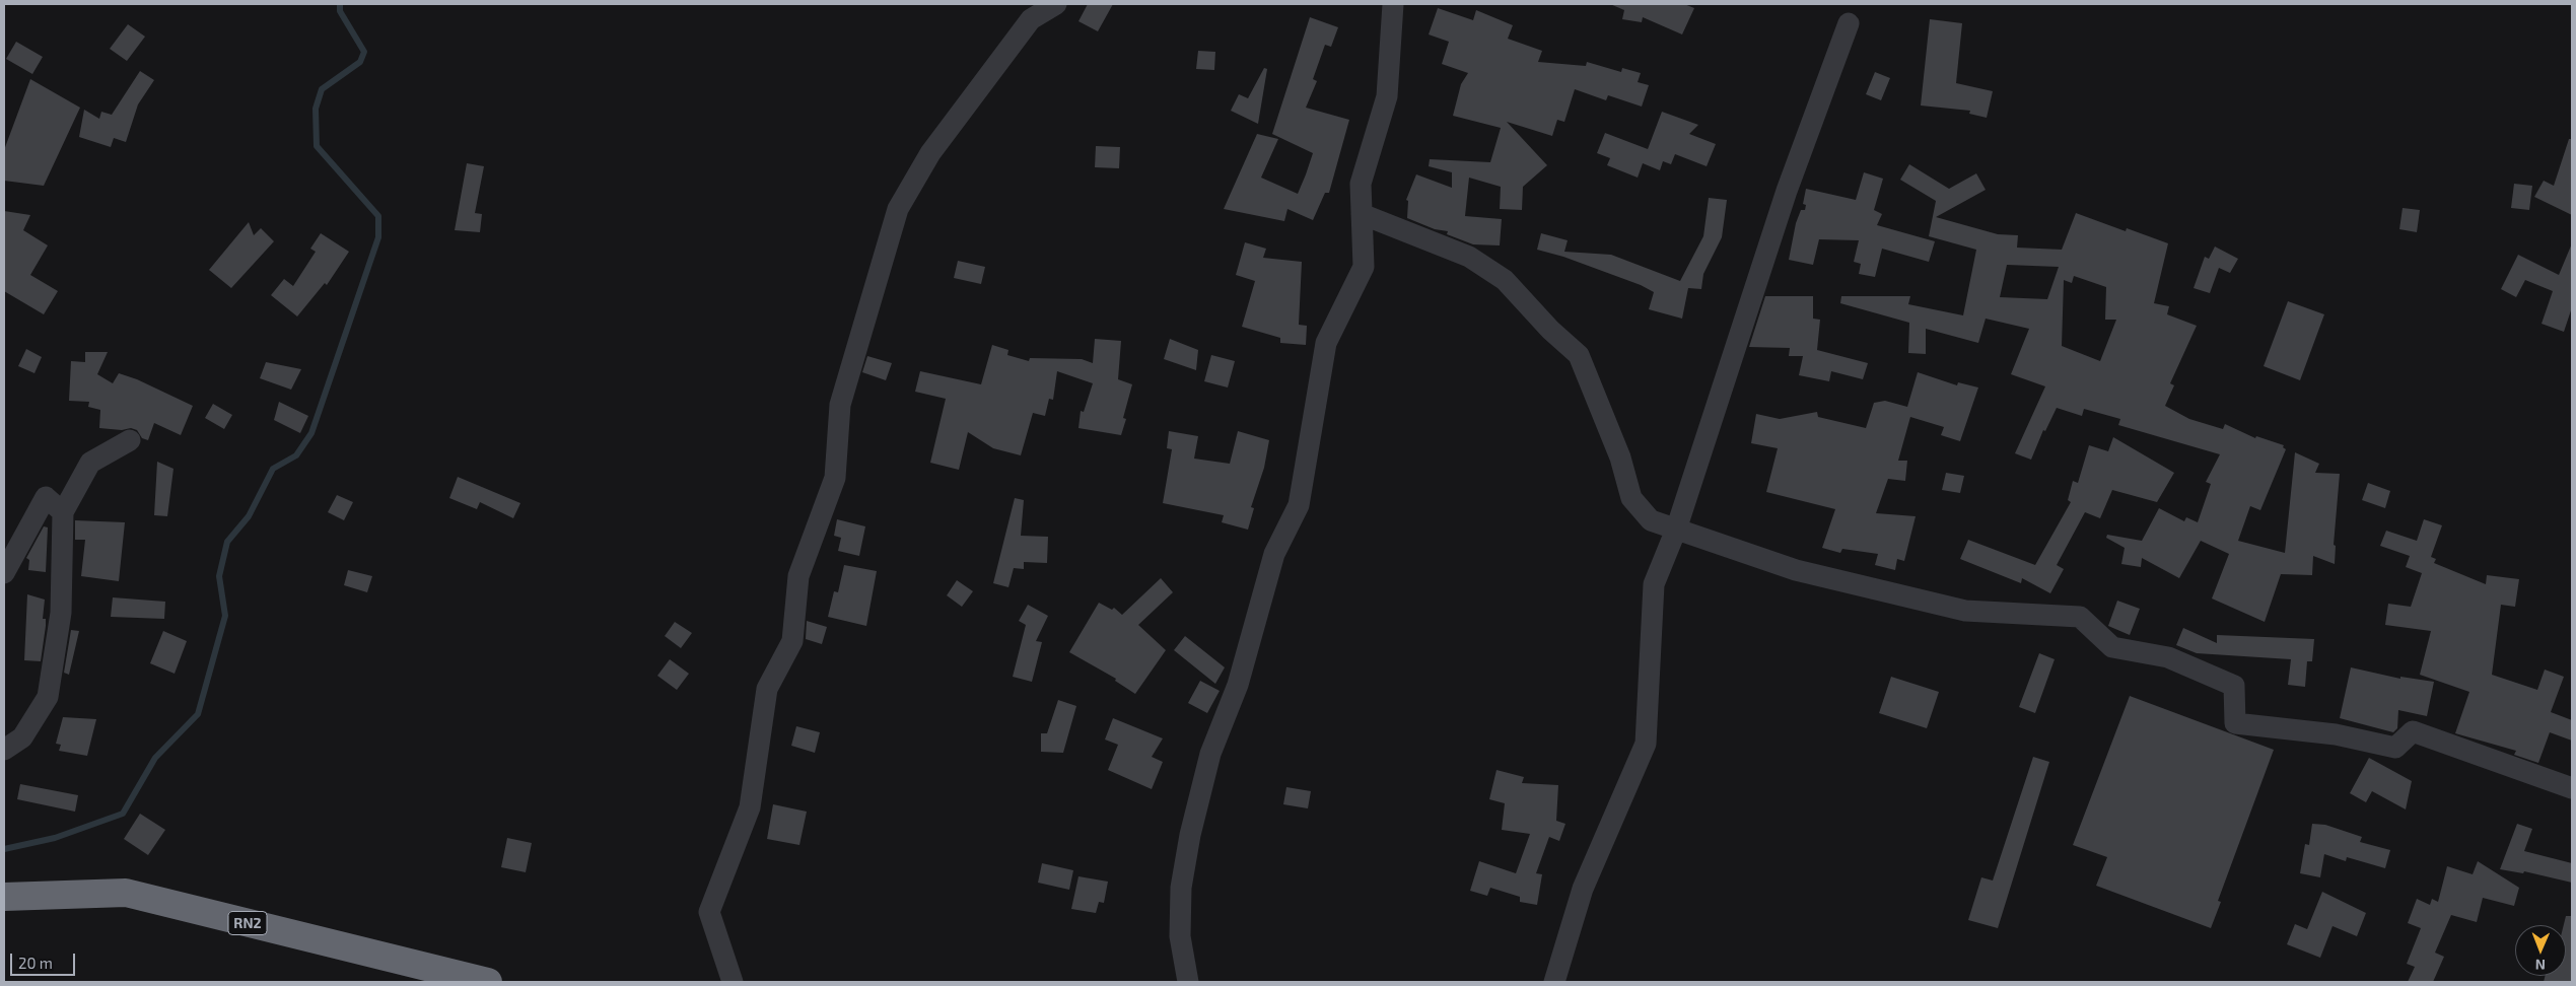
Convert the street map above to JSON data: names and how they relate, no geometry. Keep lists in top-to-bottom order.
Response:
{
  "streets": {
    "highway": ["RN2"]
  },
  "scale_bar": "20 m",
  "north": "bottom"
}
